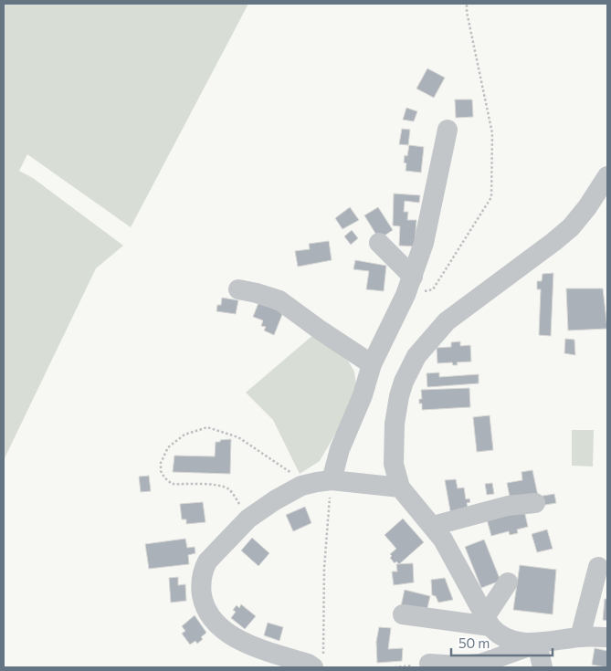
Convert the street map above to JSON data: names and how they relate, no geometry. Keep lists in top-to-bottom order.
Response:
{
  "scale_bar": "50 m"
}
